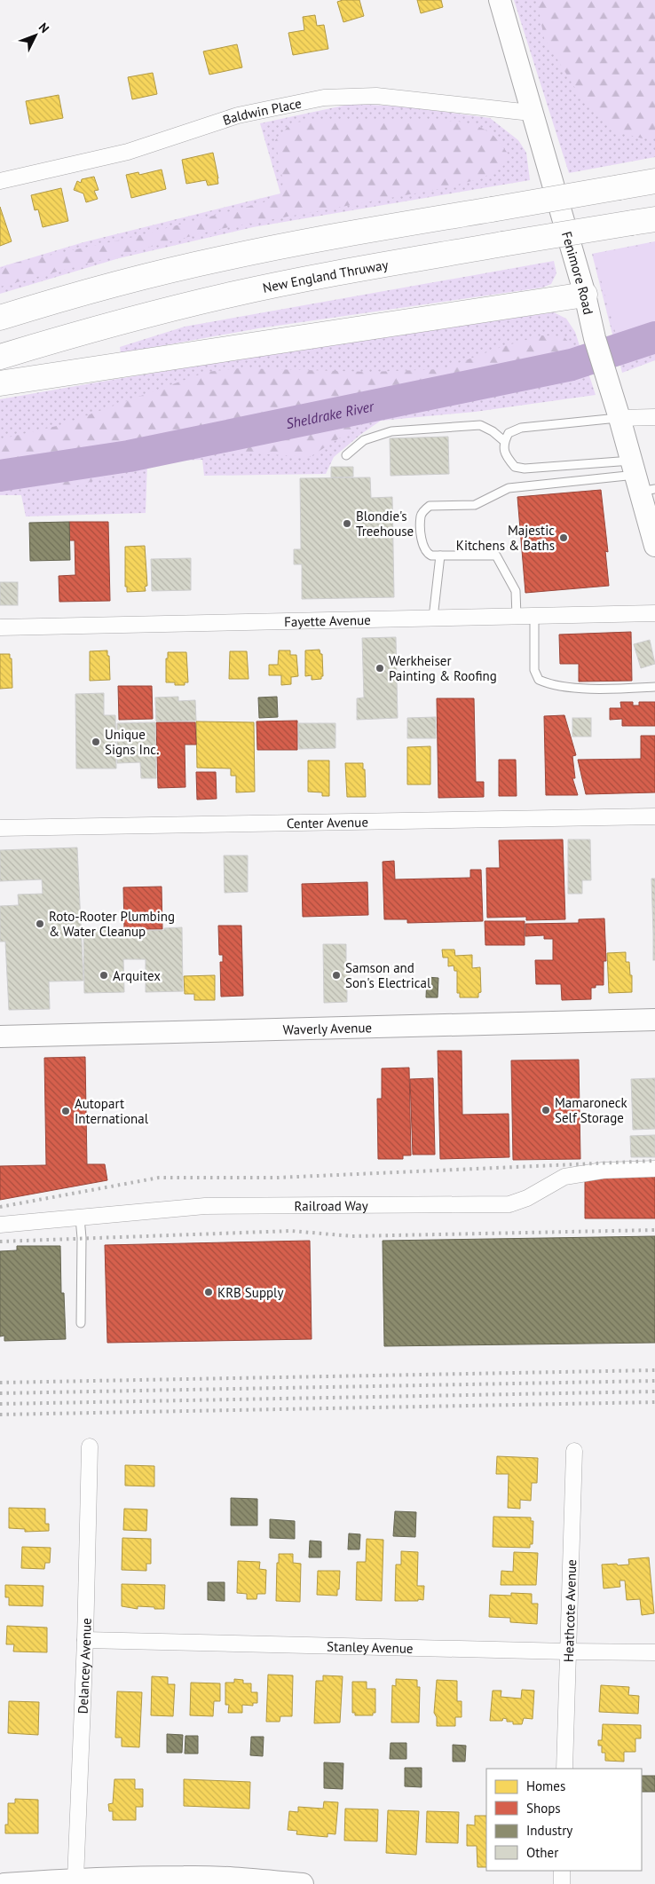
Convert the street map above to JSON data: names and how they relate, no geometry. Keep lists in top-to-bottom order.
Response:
{
  "streets": {
    "highway": ["New England Thruway"],
    "street": [
      "Baldwin Place",
      "Fenimore Road",
      "Fayette Avenue",
      "Center Avenue",
      "Waverly Avenue",
      "Railroad Way",
      "Heathcote Avenue",
      "Stanley Avenue",
      "Delancey Avenue"
    ]
  },
  "crossings": [
    ["Baldwin Place", "Fenimore Road"],
    ["Heathcote Avenue", "Stanley Avenue"],
    ["Stanley Avenue", "Delancey Avenue"]
  ],
  "water": ["Sheldrake River"],
  "places": [
    "Blondie's Treehouse",
    "Majestic Kitchens & Baths",
    "Werkheiser Painting & Roofing",
    "Unique Signs Inc.",
    "Roto-Rooter Plumbing & Water Cleanup",
    "Arquitex",
    "Samson and Son's Electrical",
    "Mamaroneck Self Storage",
    "Autopart International",
    "KRB Supply"
  ],
  "legend": [
    "Homes",
    "Shops",
    "Industry",
    "Other"
  ],
  "north": "top right"
}
